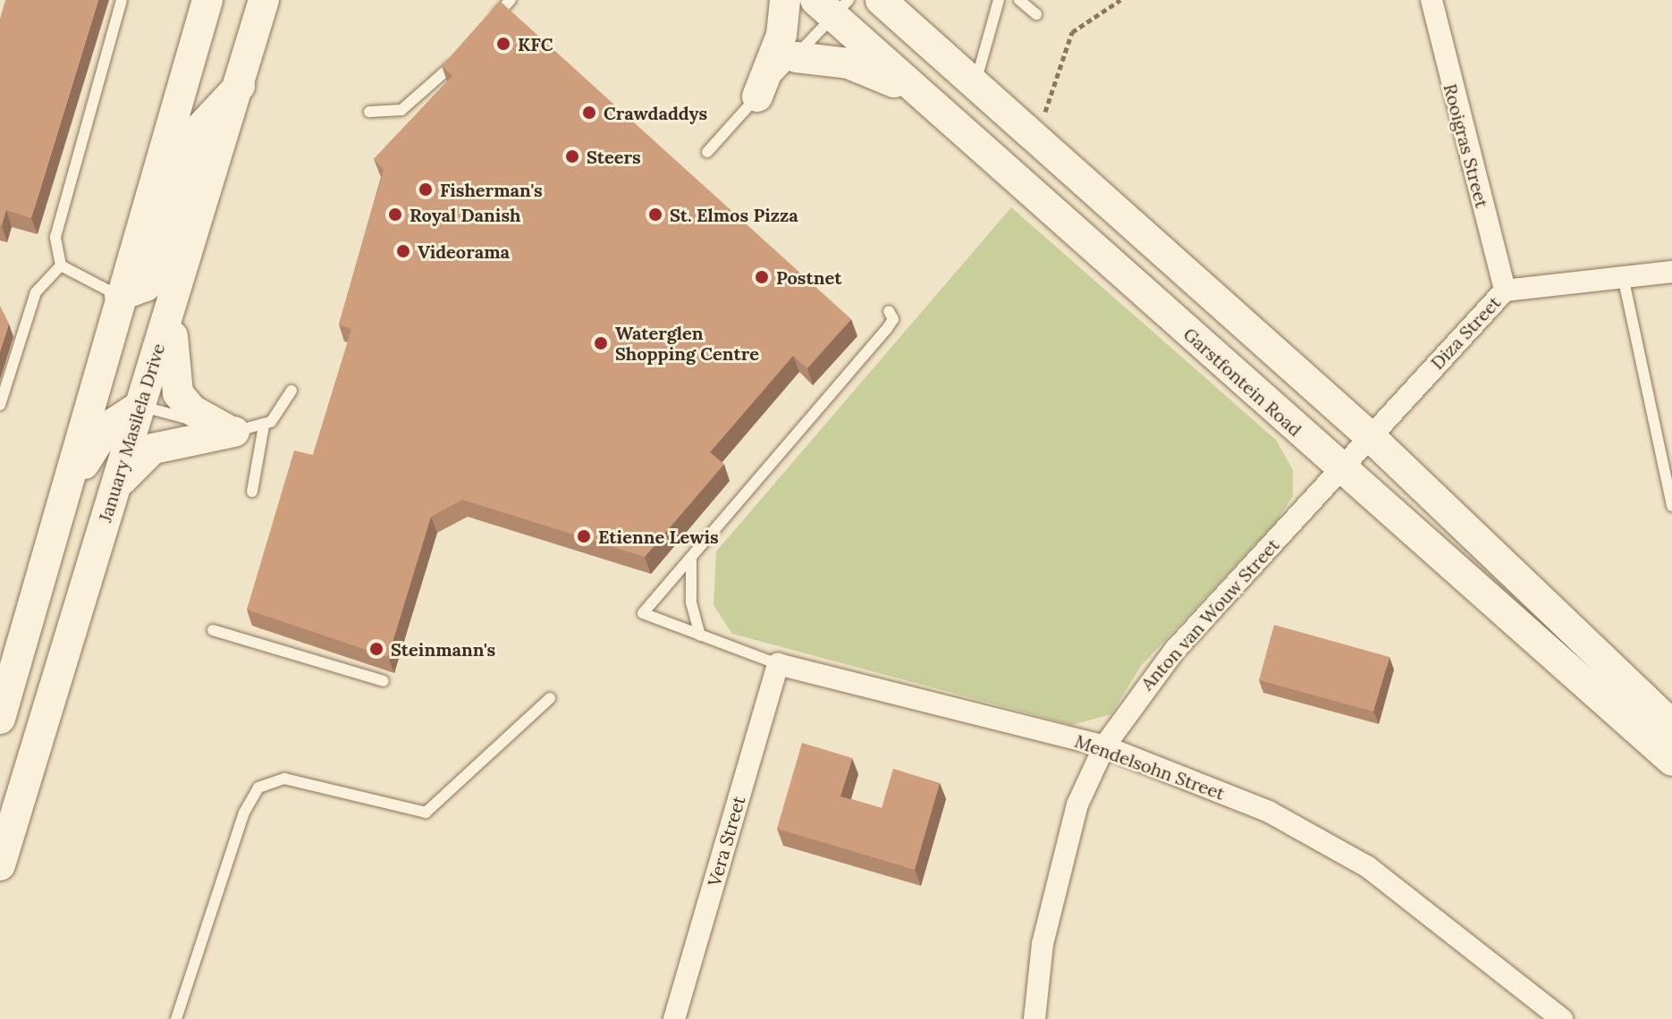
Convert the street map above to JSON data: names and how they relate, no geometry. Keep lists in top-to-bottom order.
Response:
{
  "streets": {
    "main road": ["Garstfontein Road", "January Masilela Drive"],
    "street": [
      "Rooigras Street",
      "Diza Street",
      "Anton van Wouw Street",
      "Mendelsohn Street",
      "Vera Street"
    ]
  },
  "crossings": [
    ["Rooigras Street", "Diza Street"],
    ["Diza Street", "Anton van Wouw Street"],
    ["Garstfontein Road", "Anton van Wouw Street"],
    ["Anton van Wouw Street", "Mendelsohn Street"],
    ["Mendelsohn Street", "Vera Street"]
  ],
  "places": [
    "KFC",
    "Crawdaddys",
    "Steers",
    "Fisherman's",
    "Royal Danish",
    "St. Elmos Pizza",
    "Videorama",
    "Postnet",
    "Waterglen Shopping Centre",
    "Etienne Lewis",
    "Steinmann's"
  ]
}
